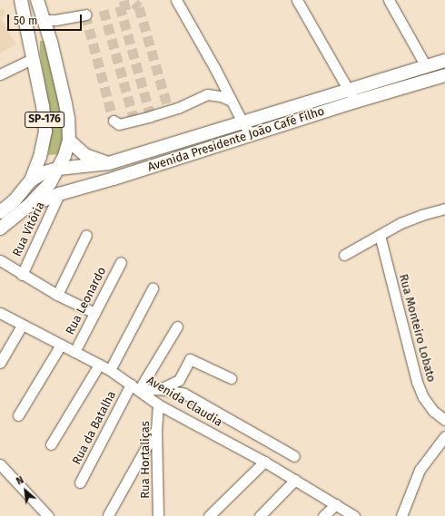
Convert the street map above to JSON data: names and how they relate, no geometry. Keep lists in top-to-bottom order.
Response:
{
  "streets": {
    "main road": ["SP-176", "Avenida Presidente João Café Filho"],
    "street": [
      "Rua Vitória",
      "Rua Leonardo",
      "Rua Monteiro Lobato",
      "Avenida Claudia",
      "Rua da Batalha",
      "Rua Hortaliças"
    ]
  },
  "crossings": [
    ["SP-176", "Avenida Presidente João Café Filho"],
    ["Avenida Presidente João Café Filho", "Rua Vitória"],
    ["Rua Leonardo", "Avenida Claudia"],
    ["Avenida Claudia", "Rua da Batalha"],
    ["Avenida Claudia", "Rua Hortaliças"]
  ],
  "scale_bar": "50 m",
  "north": "top left"
}
